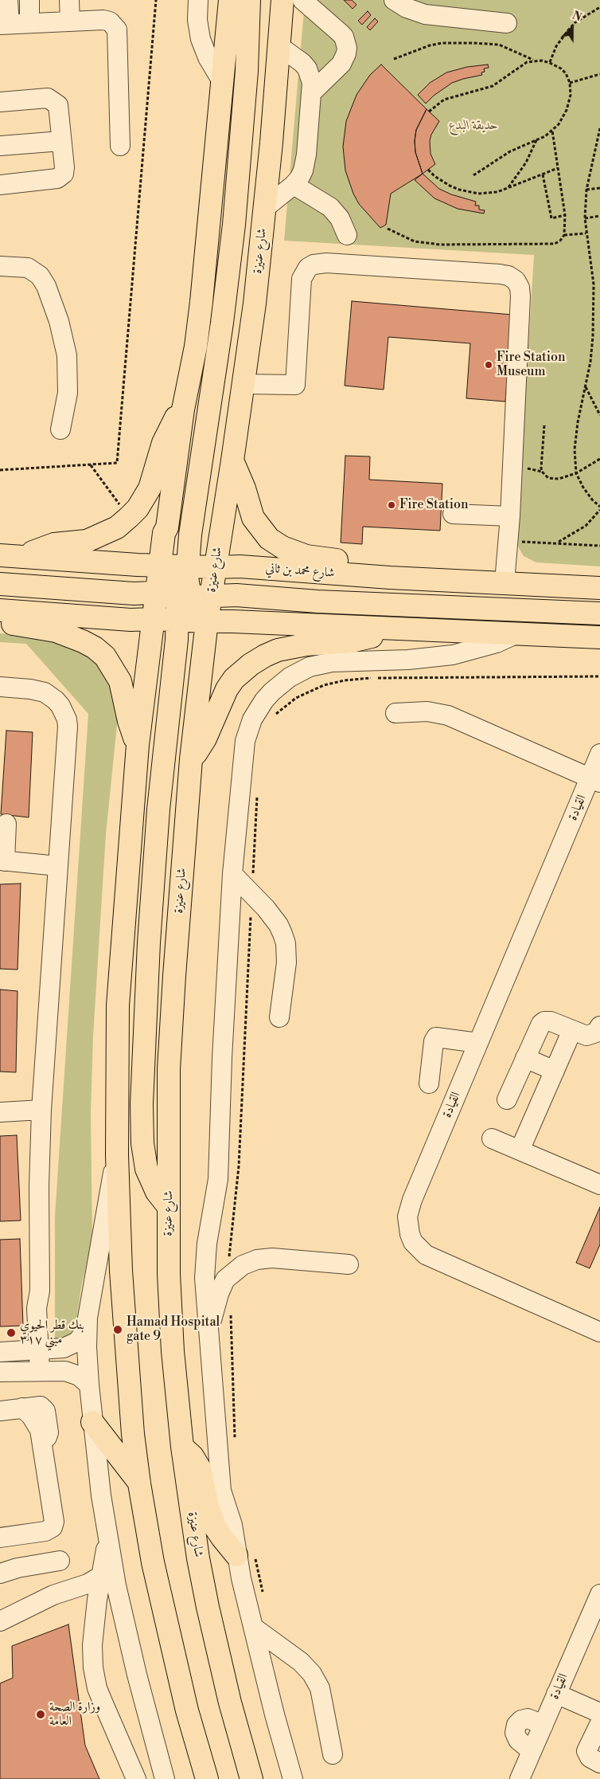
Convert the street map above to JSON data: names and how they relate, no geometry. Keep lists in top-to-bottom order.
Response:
{
  "streets": {
    "main road": ["شارع عنيزة", "شارع محمد بن ثاني"],
    "street": ["القيادة"]
  },
  "crossings": [
    ["شارع عنيزة", "شارع محمد بن ثاني"]
  ],
  "parks": ["حديقة البدع"],
  "places": [
    "Fire Station Museum",
    "Fire Station",
    "Hamad Hospital gate 9",
    "بنك قطر الحيوي مبني ٣١٧",
    "وزارة الصحة العامة"
  ],
  "north": "top right"
}
